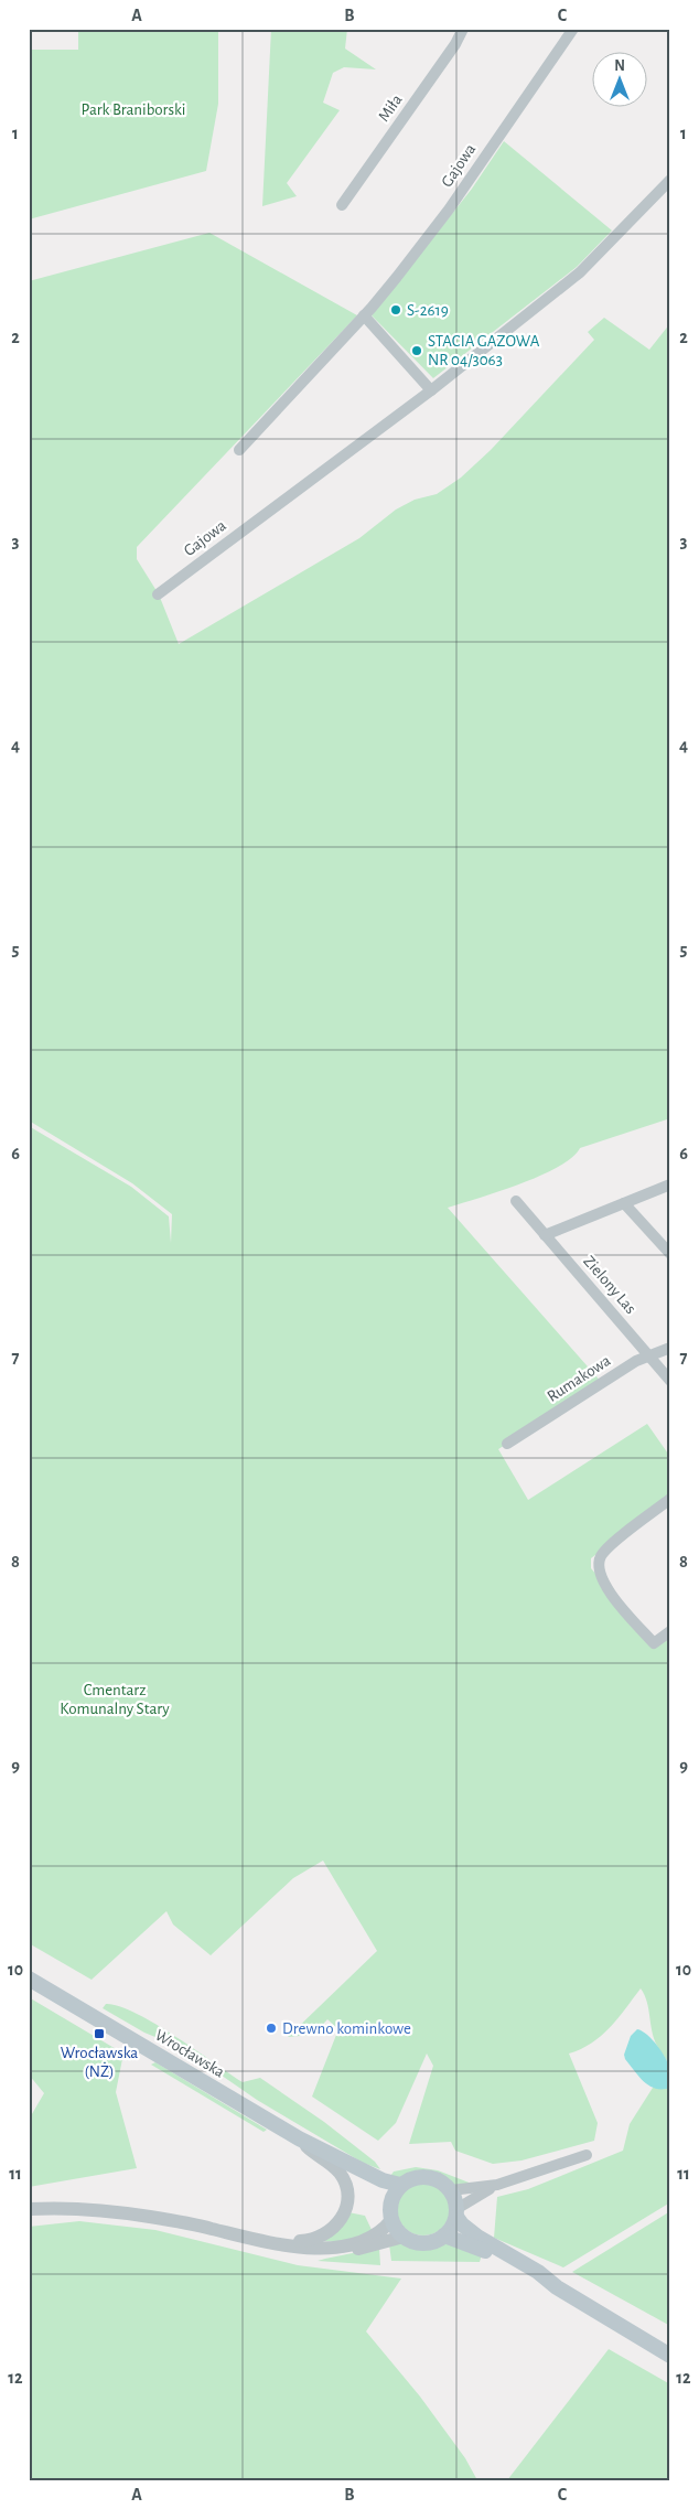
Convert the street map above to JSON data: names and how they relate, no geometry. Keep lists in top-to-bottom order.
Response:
{
  "streets": {
    "main road": ["Wrocławska"],
    "street": [
      "Miła",
      "Gajowa",
      "Zielony Las",
      "Rumakowa"
    ]
  },
  "crossings": [
    ["Zielony Las", "Rumakowa"]
  ],
  "parks": ["Park Braniborski", "Cmentarz Komunalny Stary"],
  "places": {
    "other": ["S-2619", "STACIA GAZOWA NR 04/3063", "Drewno kominkowe"],
    "transit": ["Wrocławska (NŻ)"]
  },
  "north": "top",
  "grid": {
    "columns": ["A", "B", "C"],
    "rows": [
      "1",
      "2",
      "3",
      "4",
      "5",
      "6",
      "7",
      "8",
      "9",
      "10",
      "11",
      "12"
    ]
  }
}
